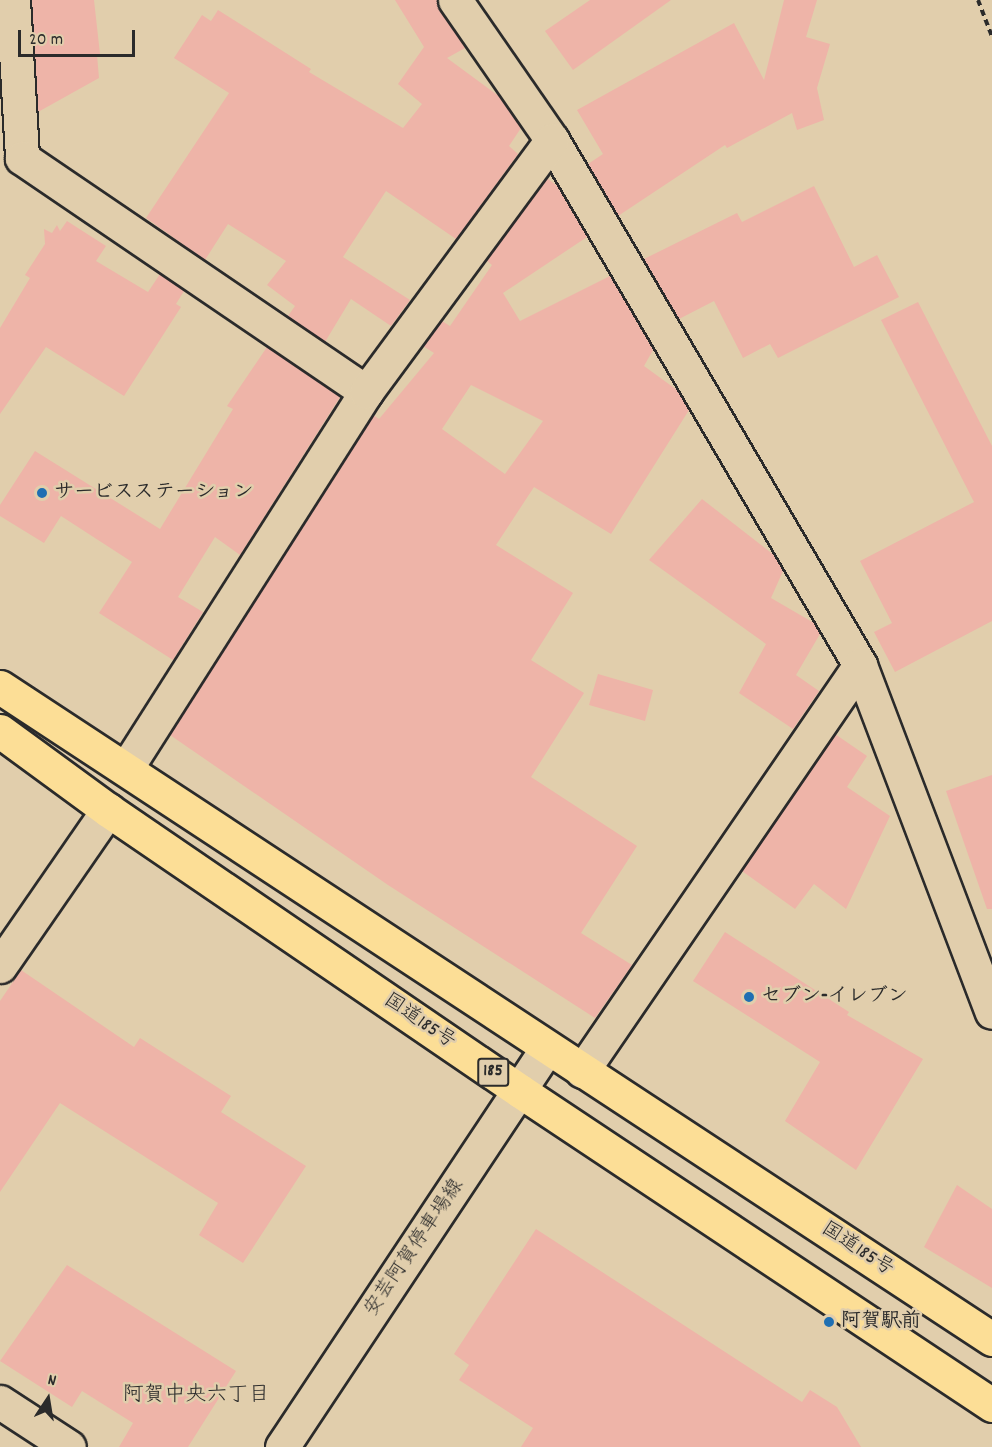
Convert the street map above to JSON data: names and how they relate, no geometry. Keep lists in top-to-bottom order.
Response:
{
  "streets": {
    "highway": ["国道185号", "185"],
    "street": ["安芸阿賀停車場線"]
  },
  "crossings": [
    ["国道185号", "安芸阿賀停車場線"]
  ],
  "districts": ["阿賀中央六丁目"],
  "places": ["サービスステーション", "セブン-イレブン", "阿賀駅前"],
  "scale_bar": "20 m",
  "north": "top"
}
